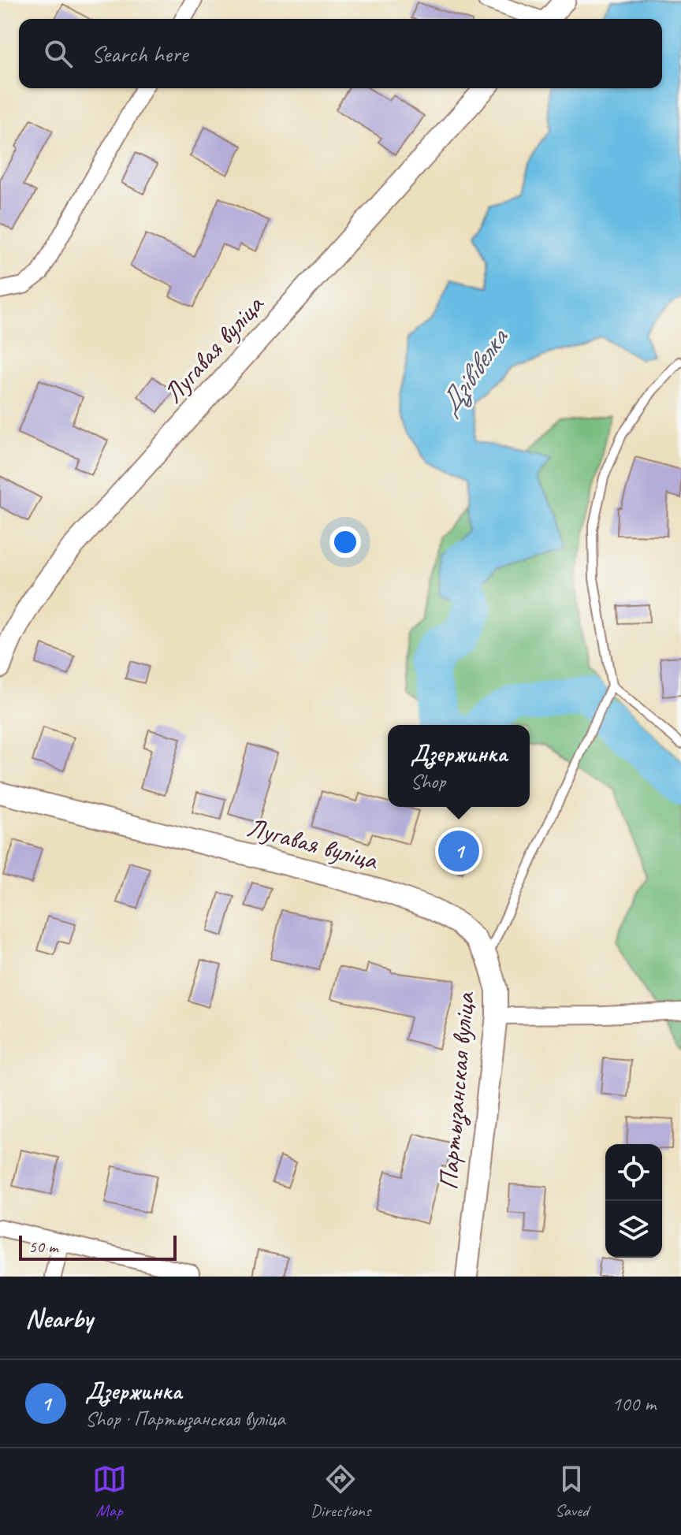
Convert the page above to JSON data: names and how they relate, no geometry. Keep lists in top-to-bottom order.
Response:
{
  "streets": {
    "street": ["Лугавая вуліца", "Партызанская вуліца"]
  },
  "crossings": [
    ["Лугавая вуліца", "Партызанская вуліца"]
  ],
  "water": ["Дзівівелка"],
  "scale_bar": "50 m",
  "page": {
    "search": "Search here",
    "popup": ["Дзержинка", "Shop"],
    "pins": "1",
    "scale": "50 m",
    "heading": "Nearby",
    "list": [
      {
        "mark": "1",
        "name": "Дзержинка",
        "note": "Shop · Партызанская вуліца",
        "value": "100 m"
      }
    ],
    "nav": ["Map", "Directions", "Saved"]
  }
}
